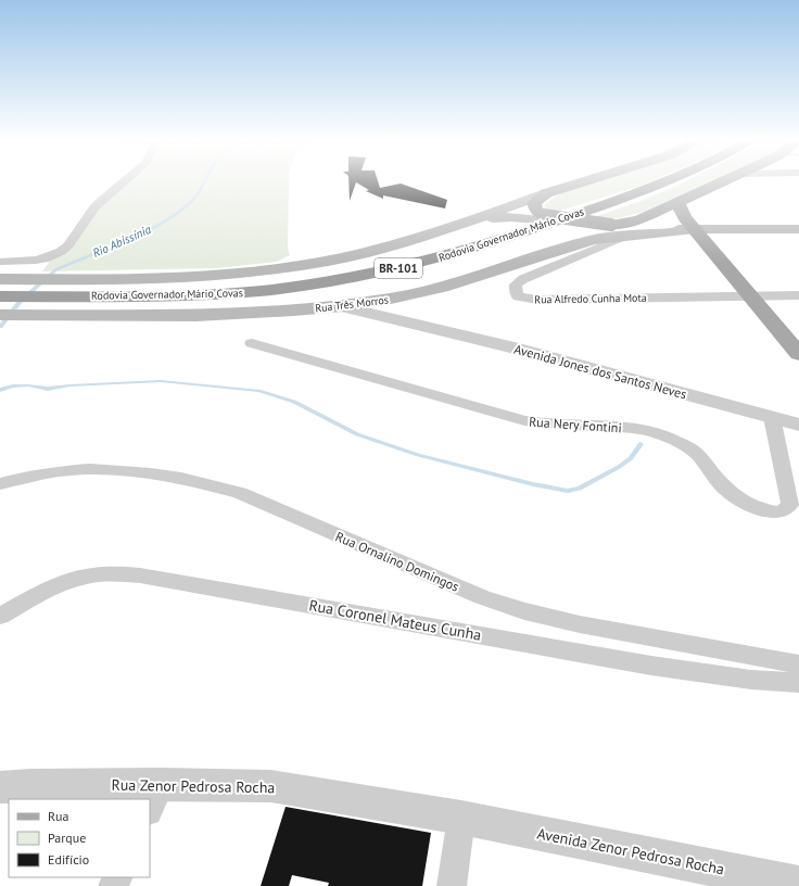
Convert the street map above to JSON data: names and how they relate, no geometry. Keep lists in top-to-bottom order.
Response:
{
  "streets": {
    "highway": ["Rodovia Governador Mário Covas", "BR-101"],
    "main road": ["Rua Três Morros"],
    "street": [
      "Rua Alfredo Cunha Mota",
      "Avenida Jones dos Santos Neves",
      "Rua Nery Fontini",
      "Rua Ornalino Domingos",
      "Rua Coronel Mateus Cunha",
      "Rua Zenor Pedrosa Rocha",
      "Avenida Zenor Pedrosa Rocha"
    ]
  },
  "crossings": [
    ["Rua Alfredo Cunha Mota", "Rua Três Morros"],
    ["Rua Três Morros", "Avenida Jones dos Santos Neves"],
    ["Avenida Jones dos Santos Neves", "Rua Nery Fontini"],
    ["Rua Zenor Pedrosa Rocha", "Avenida Zenor Pedrosa Rocha"]
  ],
  "water": ["Rio Abissínia"],
  "legend": ["Rua", "Parque", "Edifício"]
}
